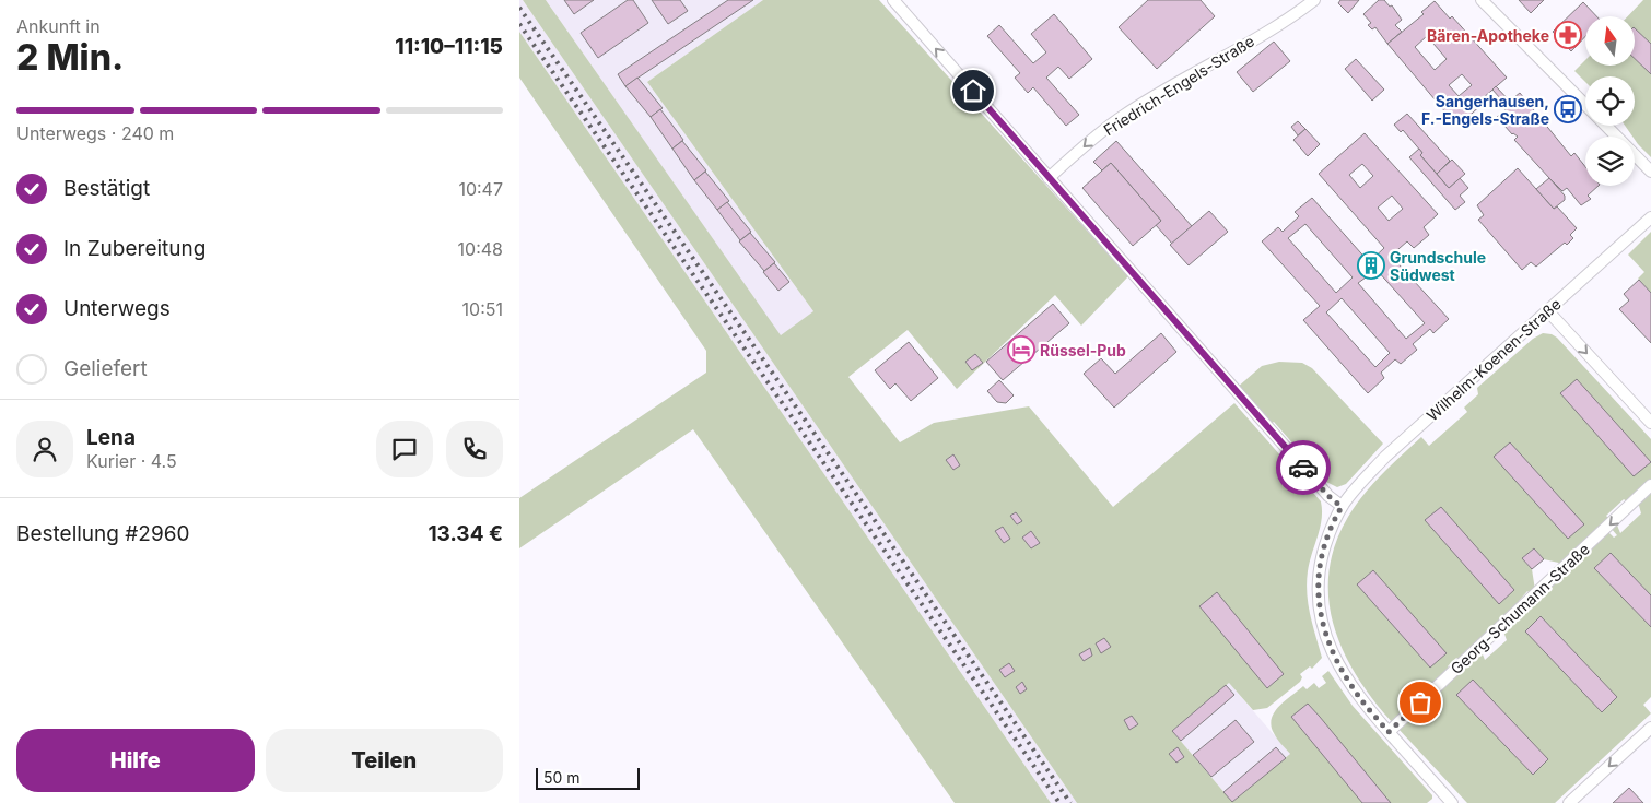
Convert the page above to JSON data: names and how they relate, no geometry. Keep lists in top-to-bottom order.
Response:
{
  "streets": {
    "street": ["Friedrich-Engels-Straße", "Wilhelm-Koenen-Straße", "Georg-Schumann-Straße"]
  },
  "crossings": [
    ["Wilhelm-Koenen-Straße", "Georg-Schumann-Straße"]
  ],
  "one_way": ["Friedrich-Engels-Straße", "Georg-Schumann-Straße"],
  "places": {
    "pharmacy": ["Bären-Apotheke"],
    "bus stop": ["Sangerhausen, F.-Engels-Straße"],
    "building": ["Grundschule Südwest"],
    "hotel": ["Rüssel-Pub"]
  },
  "scale_bar": "50 m",
  "north": "top",
  "page": {
    "heading": ["2 Min.", "Ankunft in", "11:10–11:15"],
    "panel": [
      "Lena",
      "Kurier · 4.5",
      "Bestellung #2960",
      "13.34 €"
    ],
    "bar": "Unterwegs · 240 m",
    "list": [
      ["Bestätigt", "10:47"],
      ["In Zubereitung", "10:48"],
      ["Unterwegs", "10:51"],
      "Geliefert"
    ],
    "buttons": ["Hilfe", "Teilen"],
    "scale": "50 m"
  }
}
